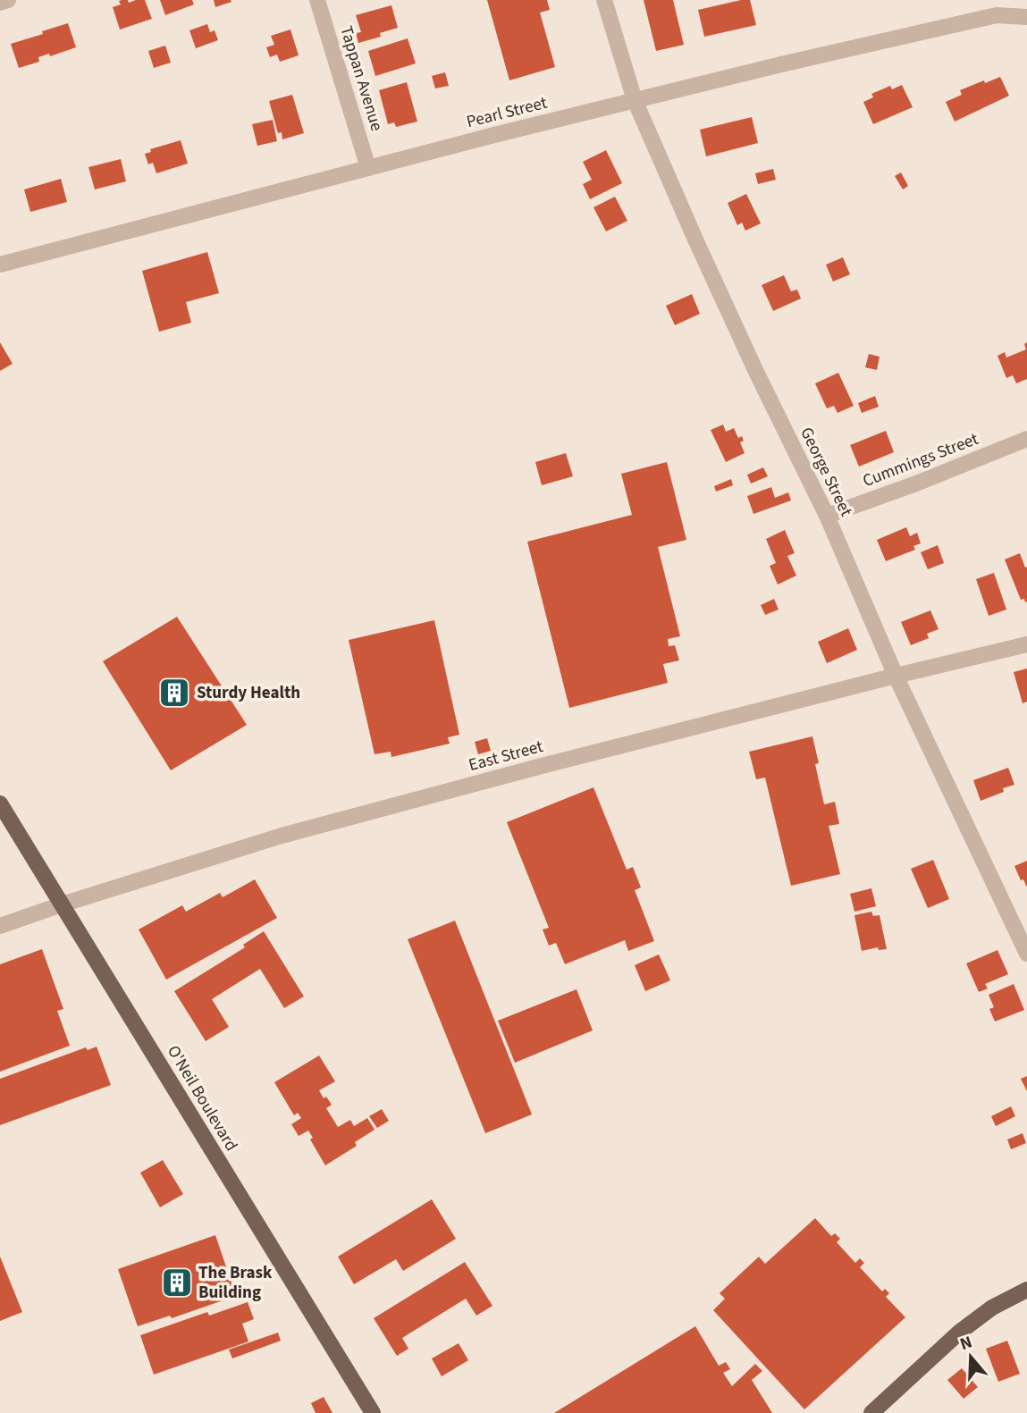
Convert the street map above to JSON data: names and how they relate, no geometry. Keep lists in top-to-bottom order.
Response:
{
  "streets": {
    "main road": ["O'Neil Boulevard"],
    "street": [
      "Tappan Avenue",
      "Pearl Street",
      "Cummings Street",
      "George Street",
      "East Street"
    ]
  },
  "crossings": [
    ["Tappan Avenue", "Pearl Street"],
    ["Pearl Street", "George Street"],
    ["Cummings Street", "George Street"],
    ["George Street", "East Street"],
    ["East Street", "O'Neil Boulevard"]
  ],
  "places": {
    "building": ["Sturdy Health", "The Brask Building"]
  },
  "north": "top"
}
